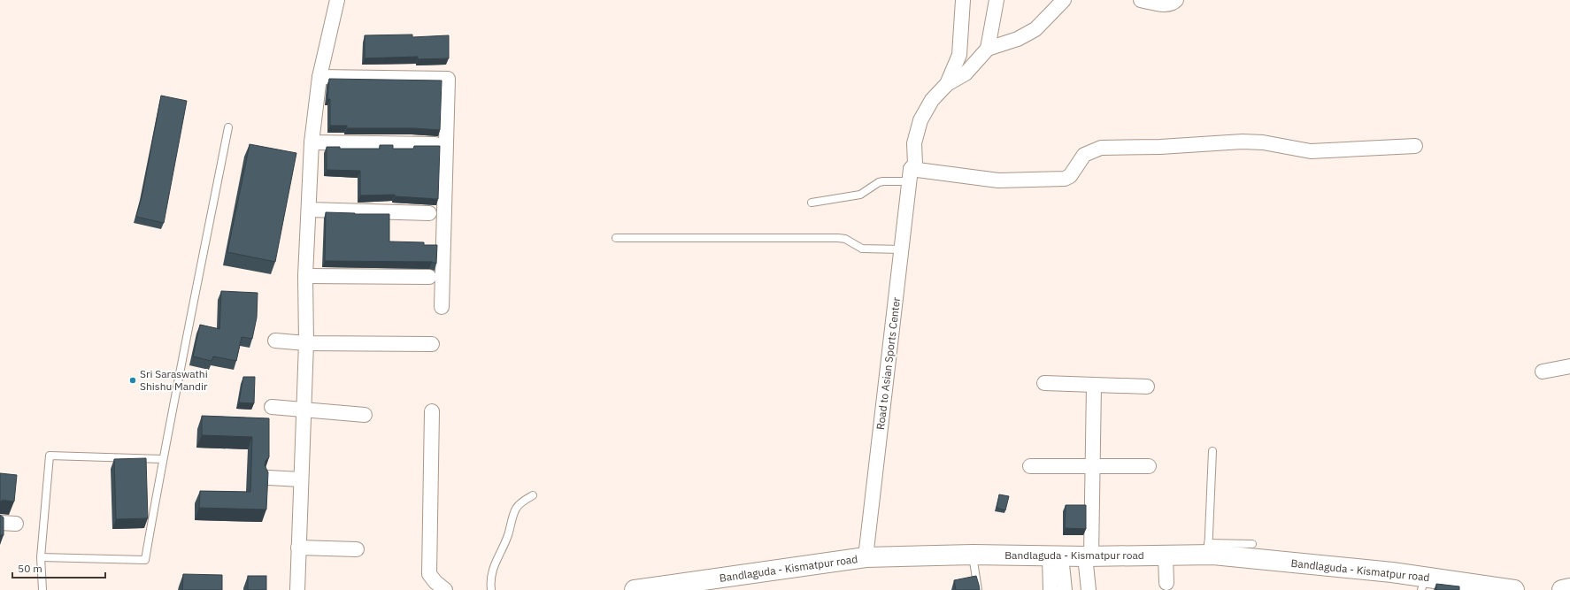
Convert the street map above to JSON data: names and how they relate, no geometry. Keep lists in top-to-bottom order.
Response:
{
  "streets": {
    "street": ["Road to Asian Sports Center", "Bandlaguda - Kismatpur road"]
  },
  "crossings": [
    ["Road to Asian Sports Center", "Bandlaguda - Kismatpur road"]
  ],
  "places": ["Sri Saraswathi Shishu Mandir"],
  "scale_bar": "50 m"
}
